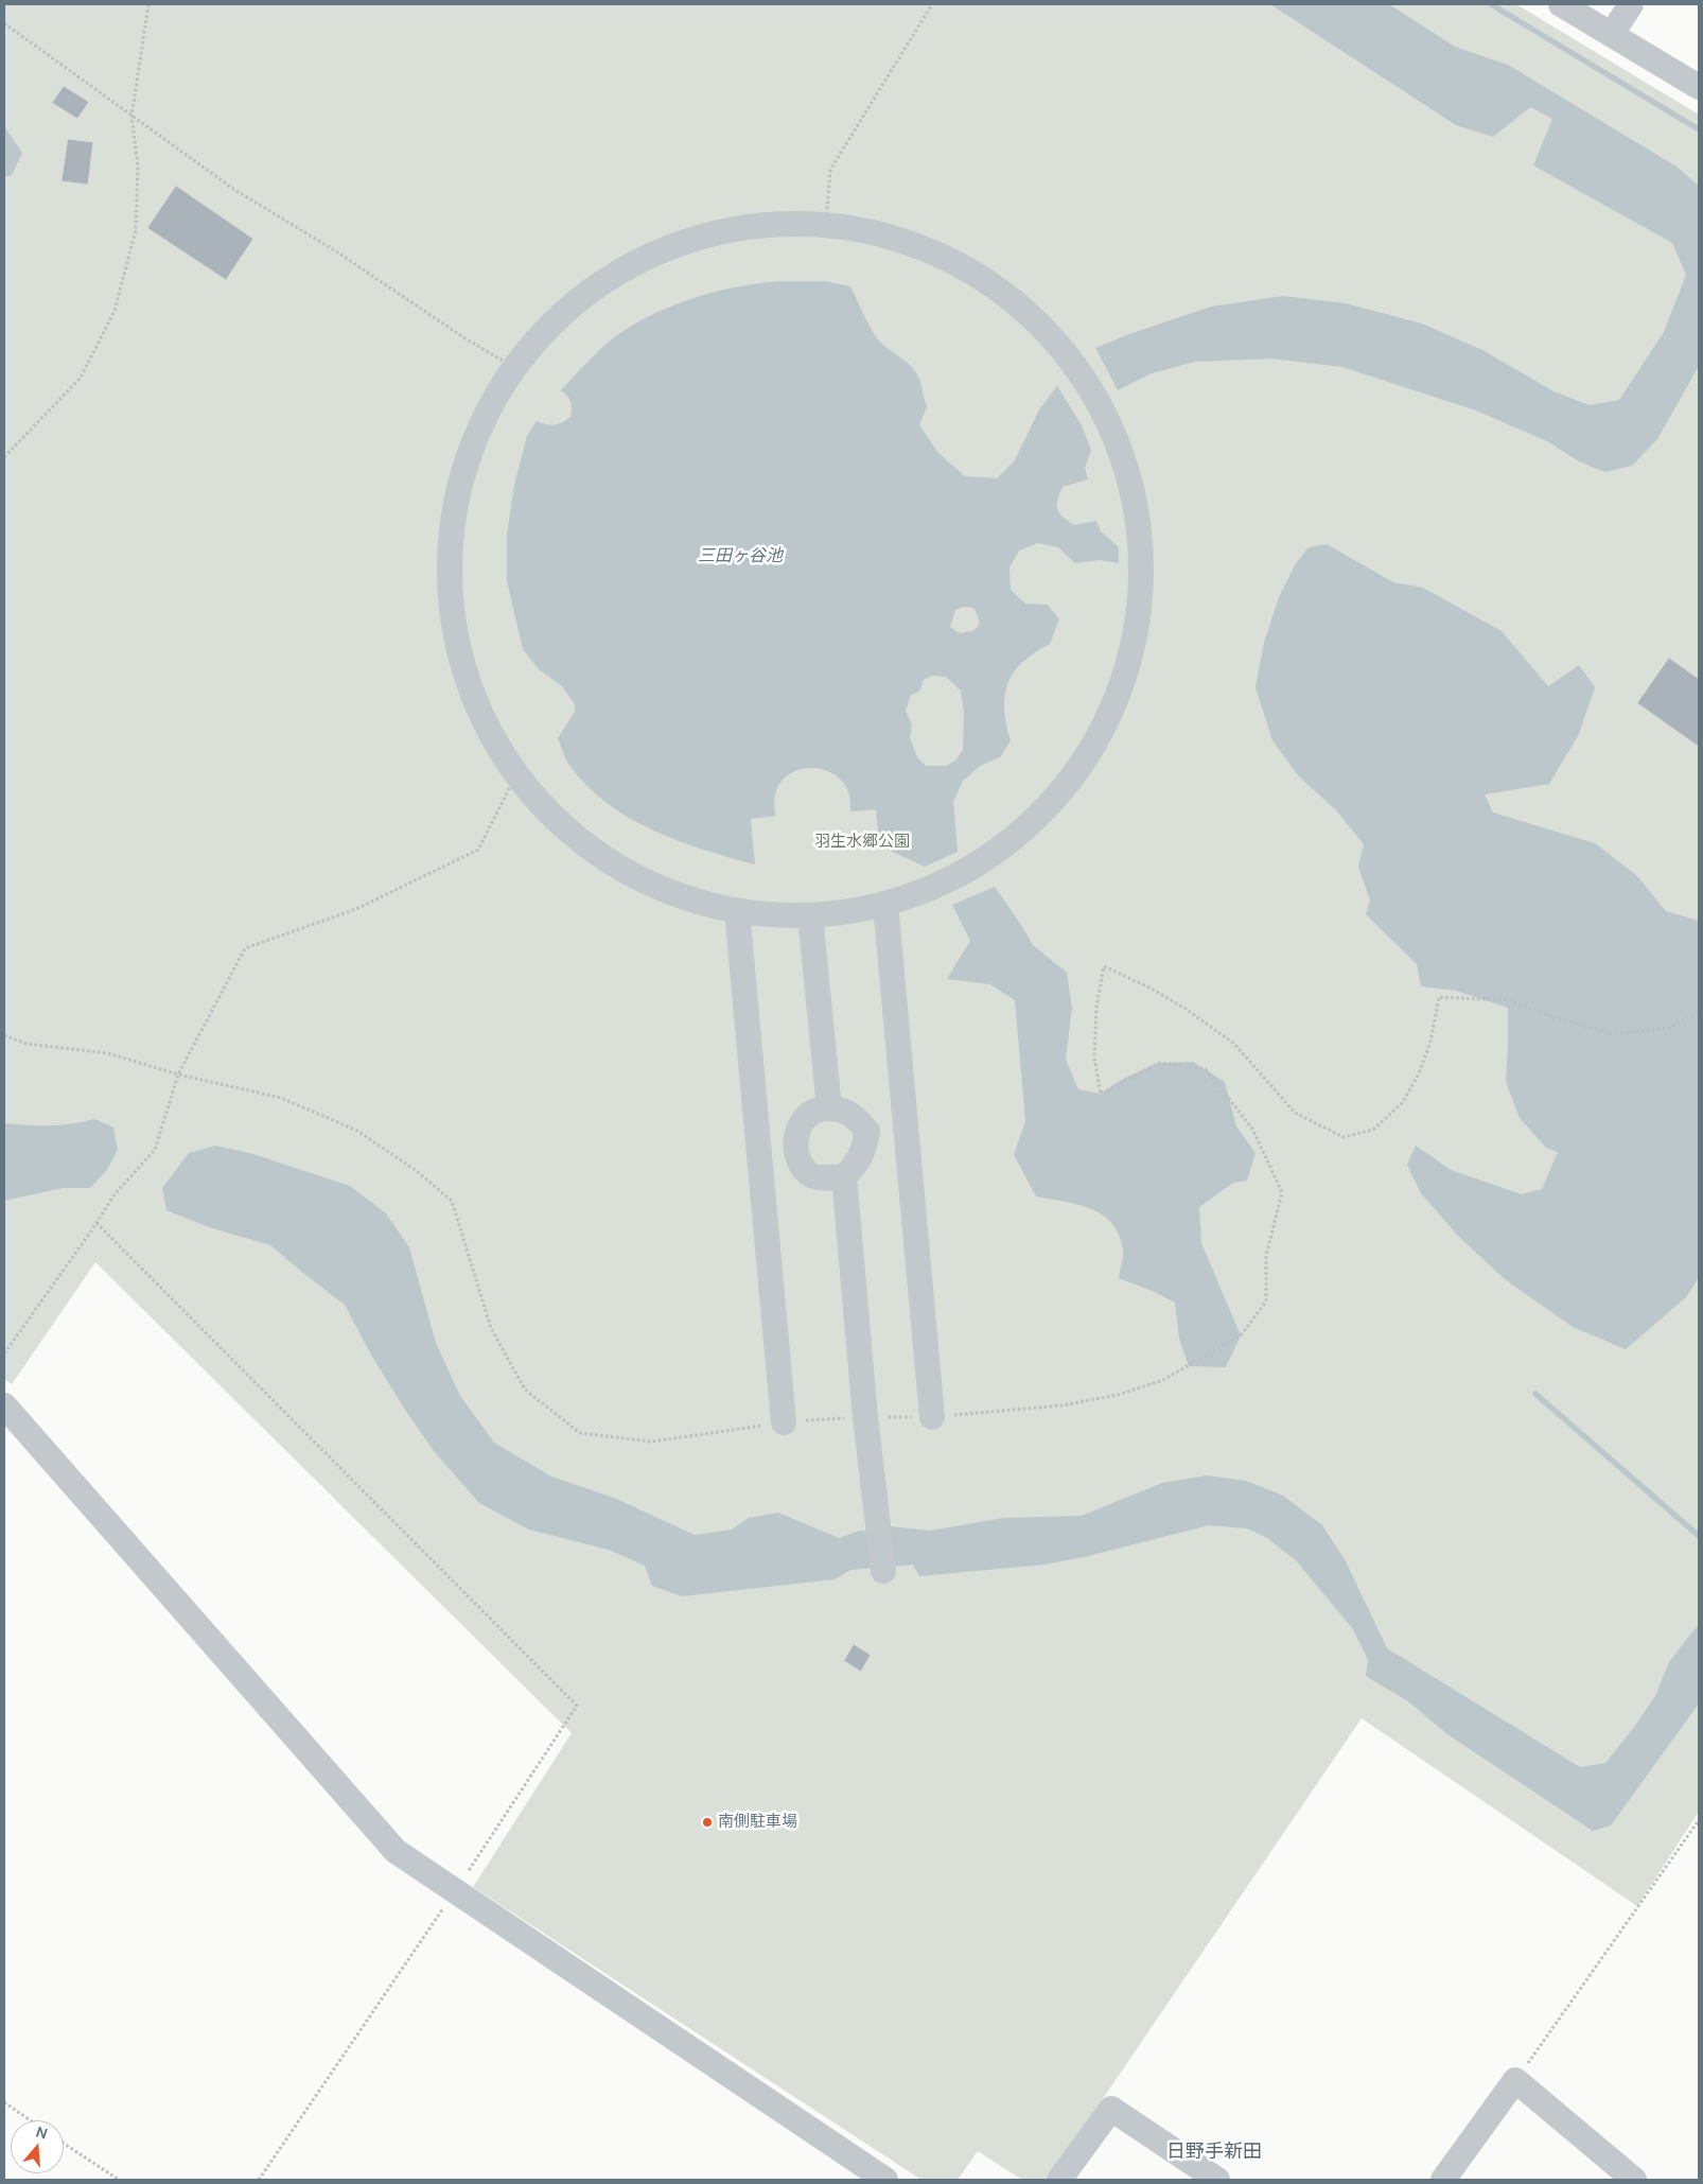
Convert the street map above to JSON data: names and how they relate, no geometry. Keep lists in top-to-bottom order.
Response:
{
  "districts": ["日野手新田"],
  "water": ["三田ヶ谷池"],
  "parks": ["羽生水郷公園"],
  "places": ["南側駐車場"],
  "north": "top"
}
